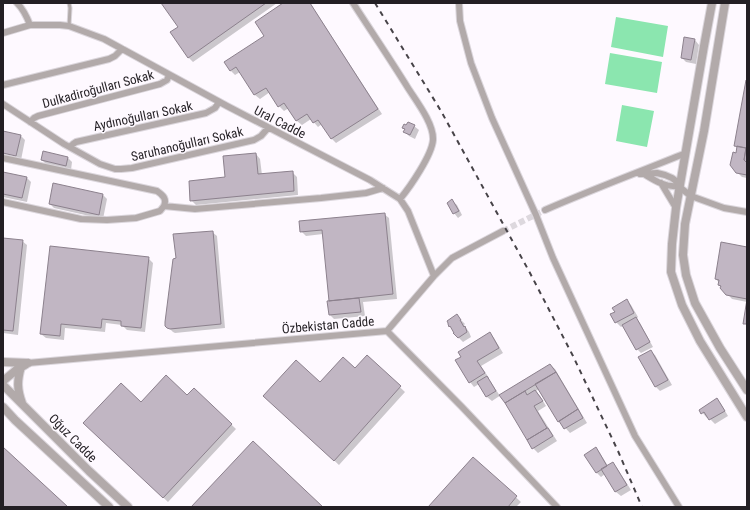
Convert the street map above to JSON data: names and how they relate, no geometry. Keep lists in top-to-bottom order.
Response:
{
  "streets": {
    "street": [
      "Dulkadiroğulları Sokak",
      "Aydınoğulları Sokak",
      "Ural Cadde",
      "Saruhanoğulları Sokak",
      "Özbekistan Cadde",
      "Oğuz Cadde"
    ]
  },
  "crossings": [
    ["Dulkadiroğulları Sokak", "Ural Cadde"],
    ["Dulkadiroğulları Sokak", "Saruhanoğulları Sokak"],
    ["Aydınoğulları Sokak", "Ural Cadde"],
    ["Aydınoğulları Sokak", "Saruhanoğulları Sokak"],
    ["Ural Cadde", "Saruhanoğulları Sokak"]
  ]
}
